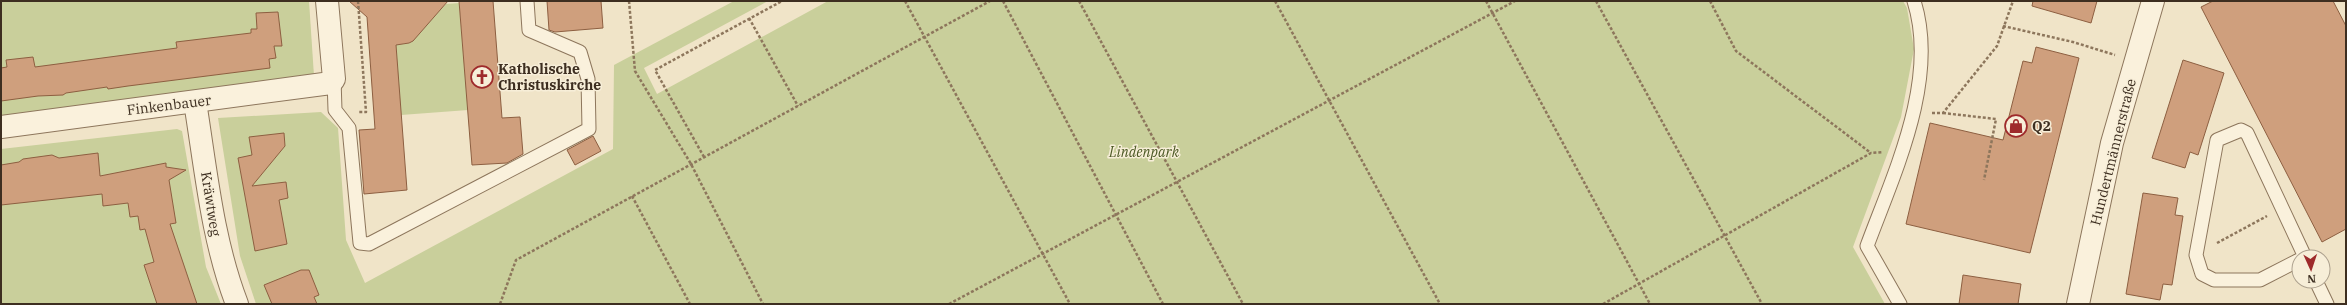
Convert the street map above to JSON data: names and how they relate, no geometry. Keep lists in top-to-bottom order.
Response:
{
  "streets": {
    "street": ["Finkenbauer", "Hundertmännerstraße", "Kräwtweg"]
  },
  "crossings": [
    ["Finkenbauer", "Kräwtweg"]
  ],
  "parks": ["Lindenpark"],
  "places": {
    "church": ["Katholische Christuskirche"],
    "shop": ["Q2"]
  },
  "north": "bottom"
}
